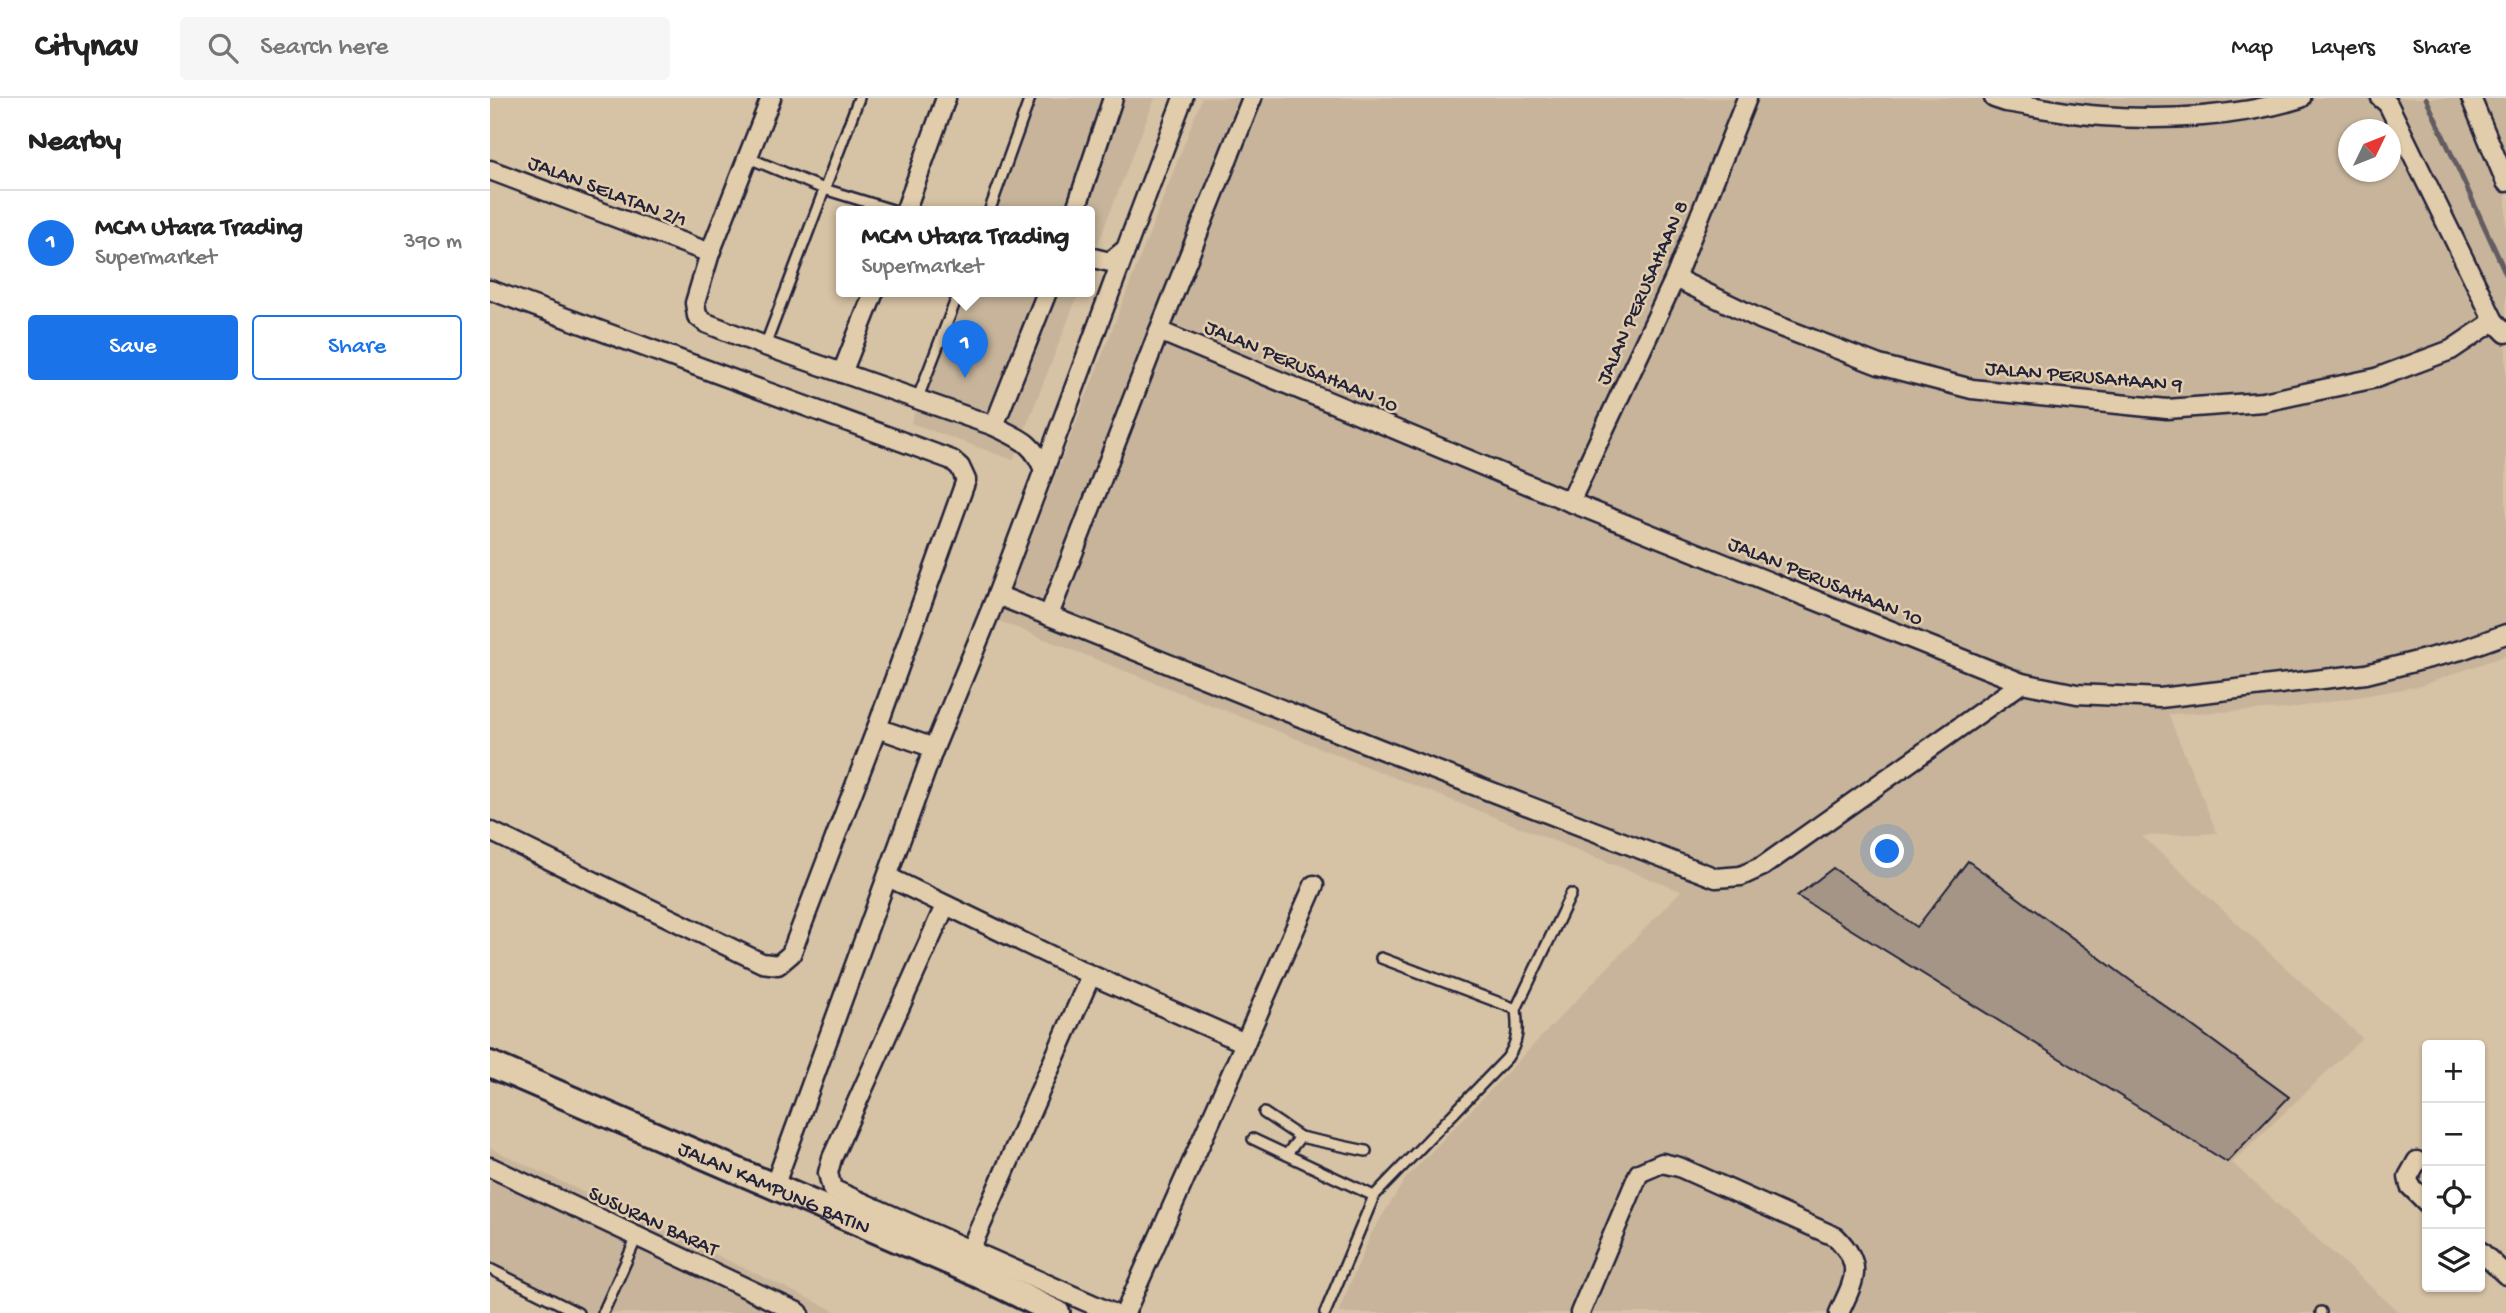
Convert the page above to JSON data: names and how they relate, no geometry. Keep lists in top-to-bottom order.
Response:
{
  "streets": {
    "street": [
      "JALAN SELATAN 2/1",
      "JALAN PERUSAHAAN 8",
      "JALAN PERUSAHAAN 10",
      "JALAN PERUSAHAAN 9",
      "JALAN KAMPUNG BATIN",
      "SUSURAN BARAT"
    ]
  },
  "crossings": [
    ["JALAN PERUSAHAAN 8", "JALAN PERUSAHAAN 10"],
    ["JALAN PERUSAHAAN 8", "JALAN PERUSAHAAN 9"]
  ],
  "north": "top right",
  "page": {
    "header": "Citynav",
    "search": "Search here",
    "nav": ["Map", "Layers", "Share"],
    "heading": "Nearby",
    "list": [
      {
        "mark": "1",
        "name": "MCM Utara Trading",
        "note": "Supermarket",
        "value": "390 m"
      }
    ],
    "popup": ["MCM Utara Trading", "Supermarket"],
    "buttons": ["Save", "Share"],
    "pins": "1",
    "map_buttons": ["+", "−"]
  }
}
